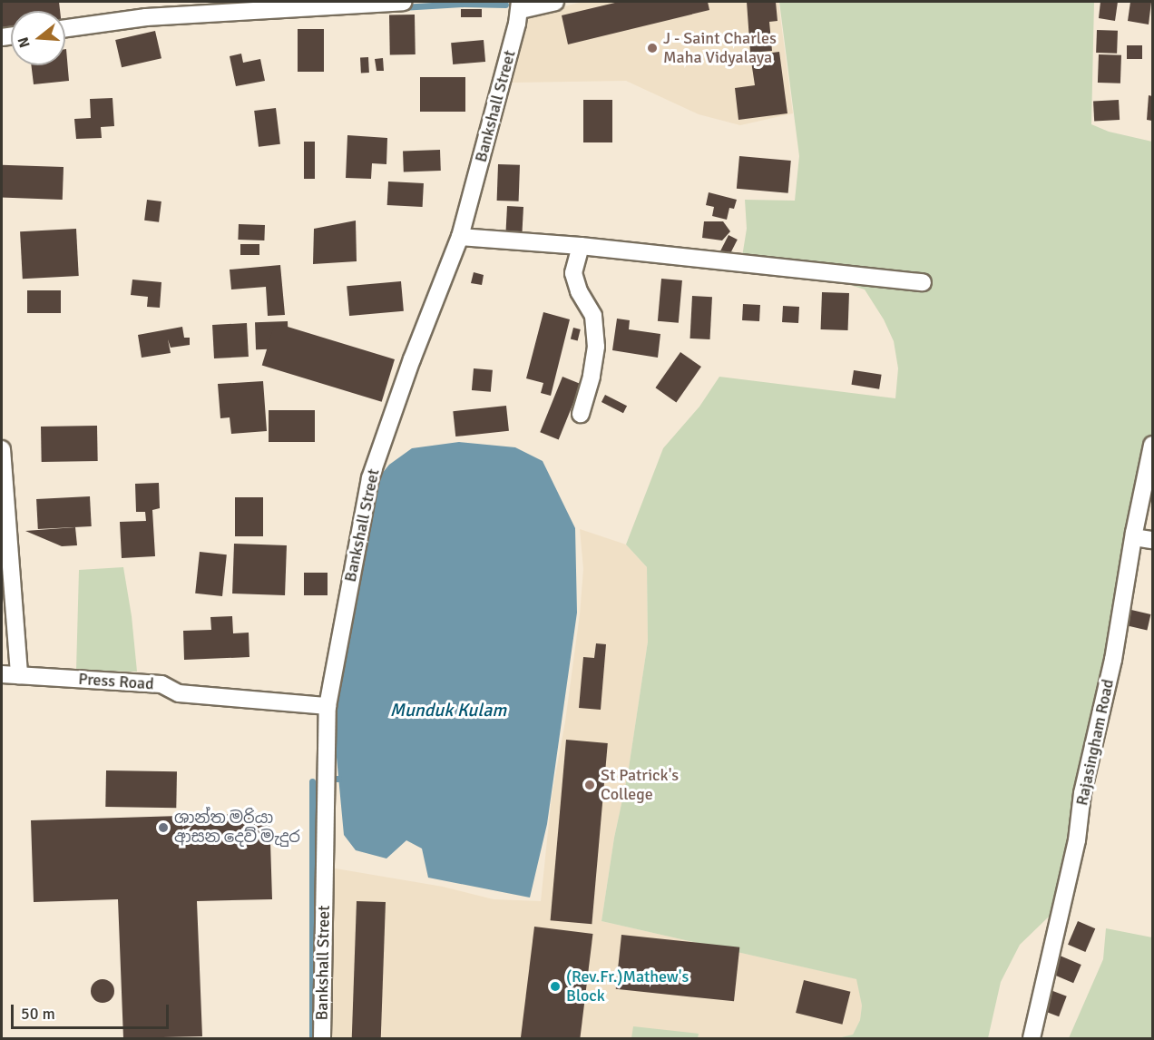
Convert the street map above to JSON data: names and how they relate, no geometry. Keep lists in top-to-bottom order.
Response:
{
  "streets": {
    "street": ["Bankshall Street", "Press Road", "Rajasingham Road"]
  },
  "crossings": [
    ["Bankshall Street", "Press Road"]
  ],
  "water": ["Munduk Kulam"],
  "places": [
    "J - Saint Charles Maha Vidyalaya",
    "St Patrick's College",
    "ශාන්ත මරියා ආසන දෙව් මැදුර",
    "(Rev.Fr.)Mathew's Block"
  ],
  "scale_bar": "50 m",
  "north": "left"
}
